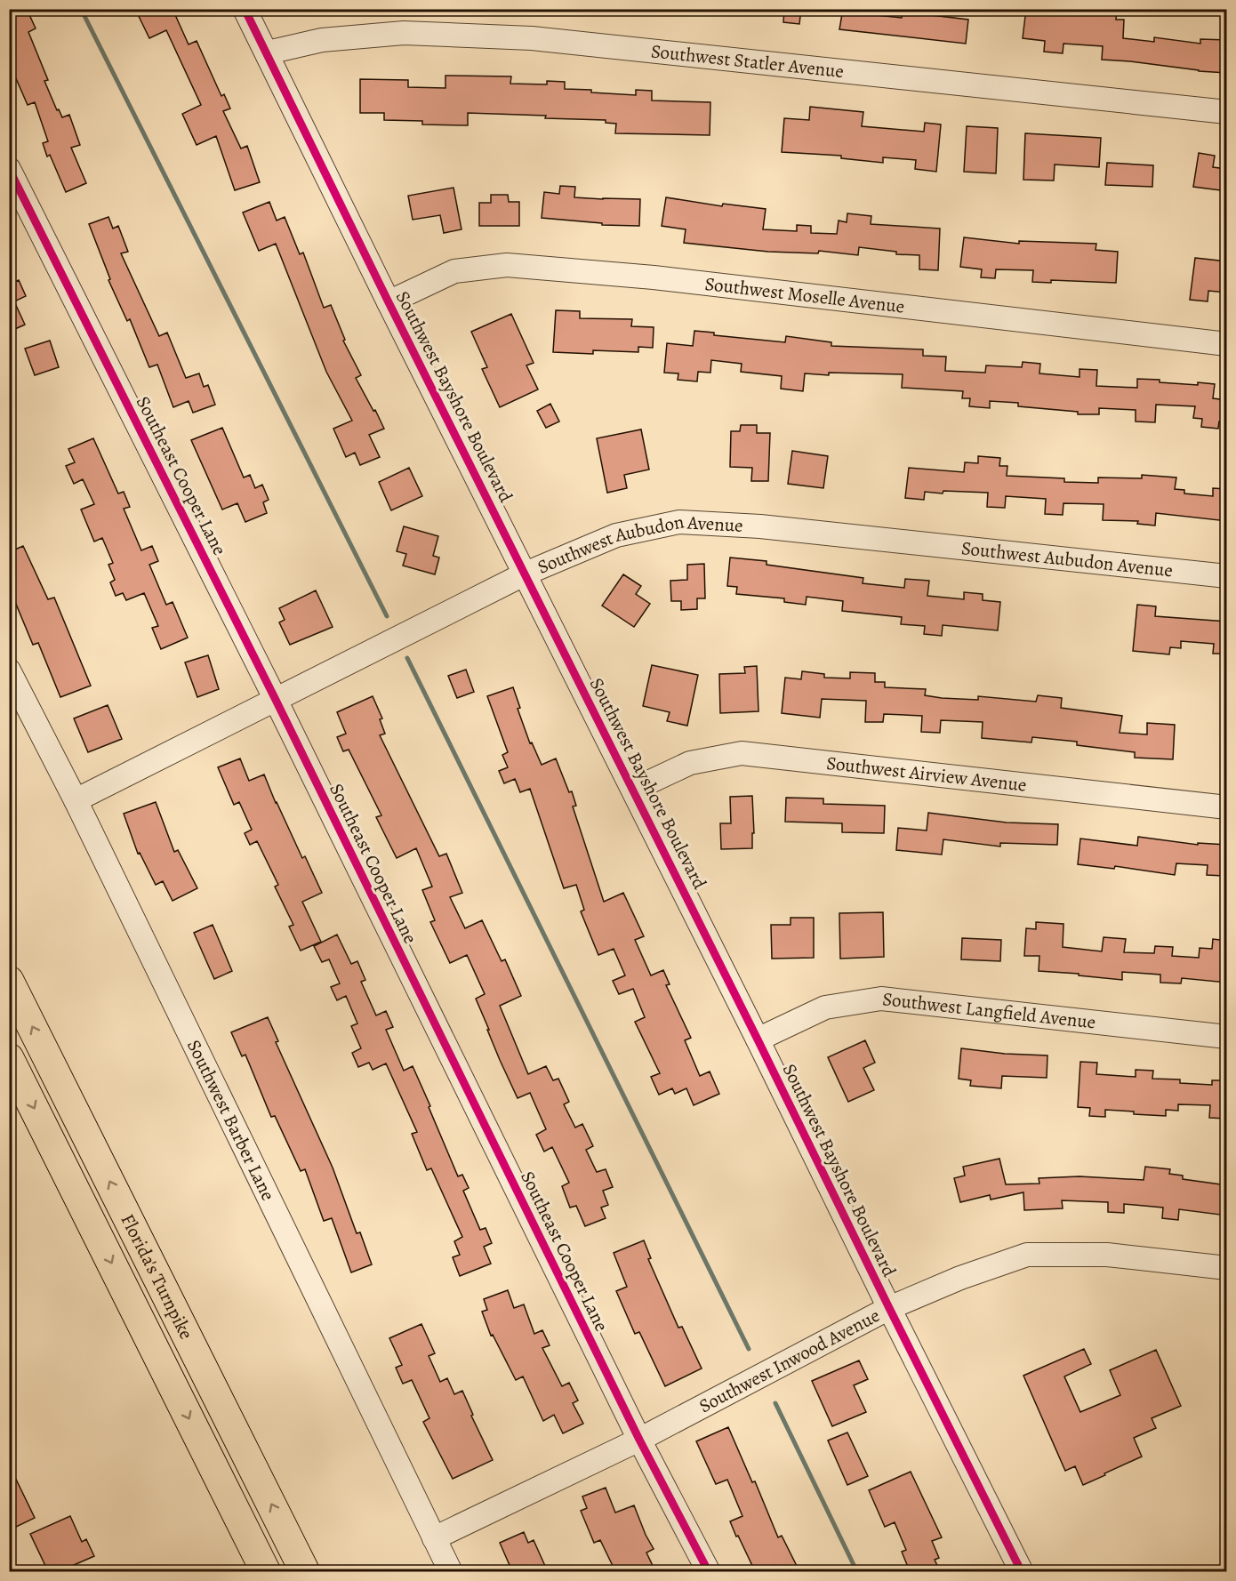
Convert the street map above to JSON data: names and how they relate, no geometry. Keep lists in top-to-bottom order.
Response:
{
  "streets": {
    "highway": ["Florida's Turnpike"],
    "street": [
      "Southwest Statler Avenue",
      "Southwest Moselle Avenue",
      "Southwest Bayshore Boulevard",
      "Southeast Cooper Lane",
      "Southwest Aubudon Avenue",
      "Southwest Airview Avenue",
      "Southwest Langfield Avenue",
      "Southwest Barber Lane",
      "Southwest Inwood Avenue"
    ]
  },
  "crossings": [
    ["Southwest Statler Avenue", "Southwest Bayshore Boulevard"],
    ["Southwest Moselle Avenue", "Southwest Bayshore Boulevard"],
    ["Southwest Bayshore Boulevard", "Southwest Aubudon Avenue"],
    ["Southwest Bayshore Boulevard", "Southwest Airview Avenue"],
    ["Southwest Bayshore Boulevard", "Southwest Langfield Avenue"],
    ["Southwest Bayshore Boulevard", "Southwest Inwood Avenue"],
    ["Southeast Cooper Lane", "Southwest Aubudon Avenue"],
    ["Southeast Cooper Lane", "Southwest Inwood Avenue"],
    ["Southwest Aubudon Avenue", "Southwest Barber Lane"],
    ["Southwest Barber Lane", "Southwest Inwood Avenue"]
  ]
}
